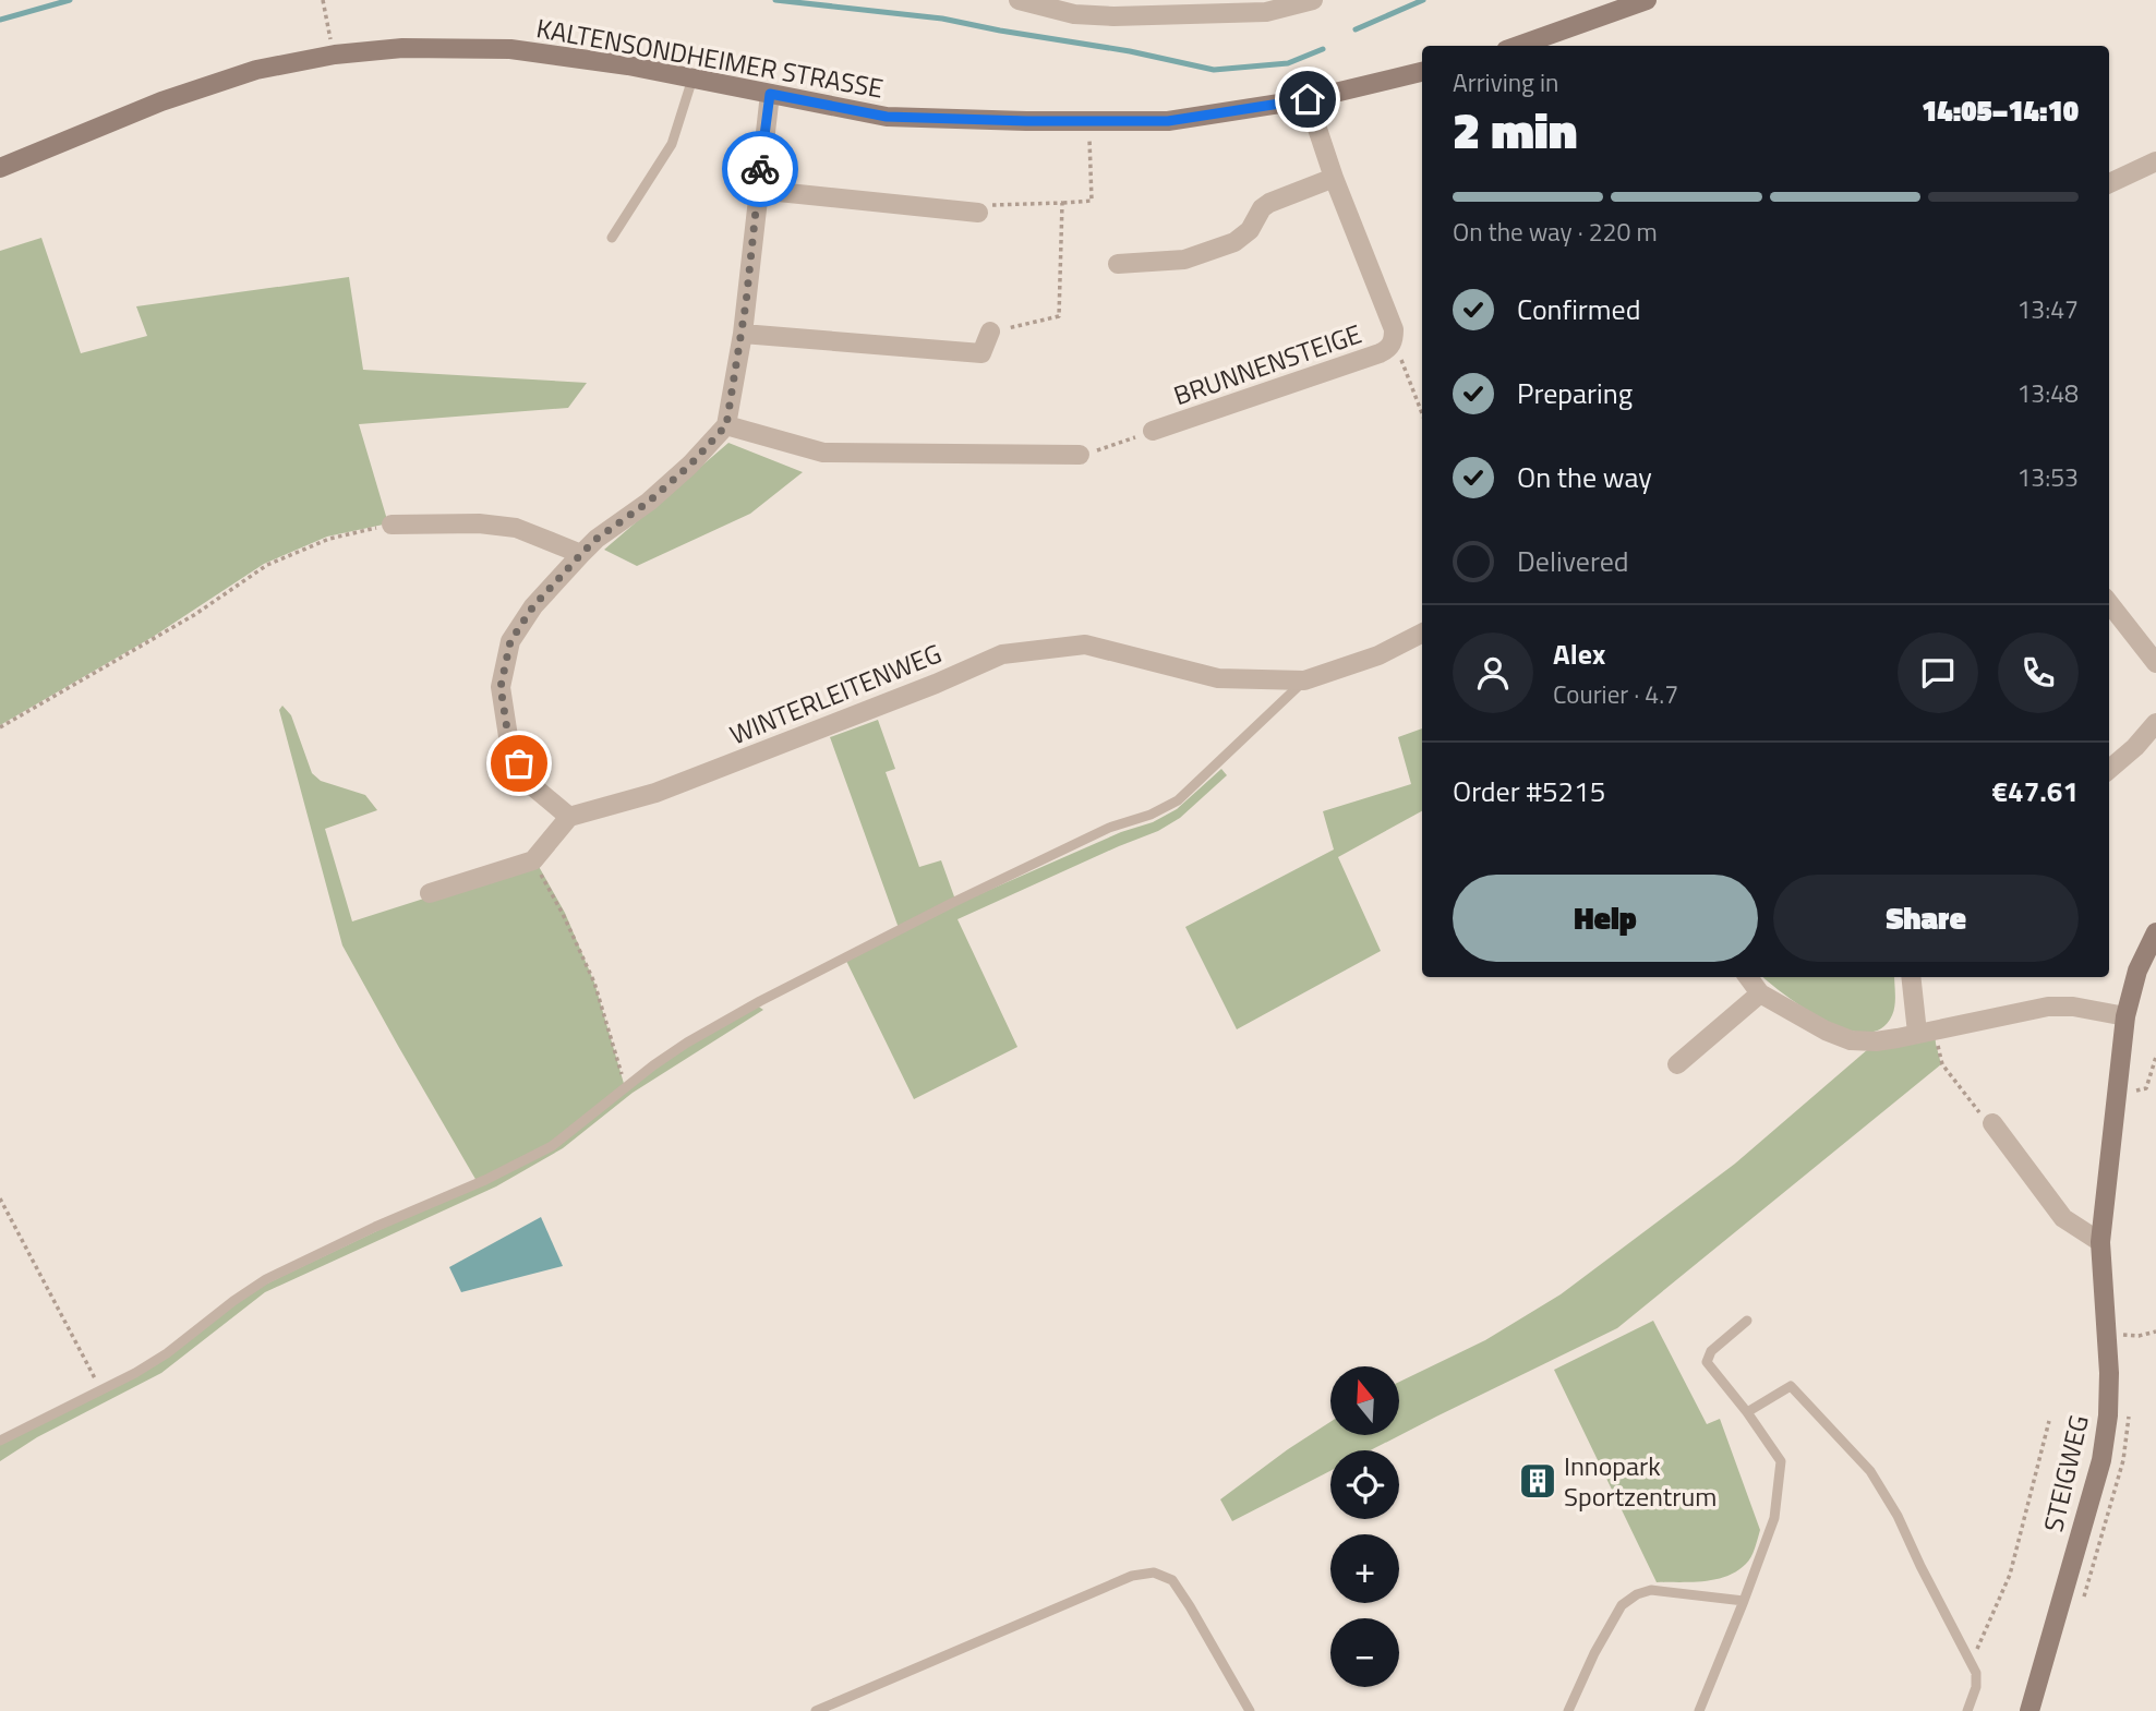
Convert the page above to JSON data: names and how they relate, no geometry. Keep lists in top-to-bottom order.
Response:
{
  "streets": {
    "main road": ["KALTENSONDHEIMER STRASSE", "STEIGWEG"],
    "street": ["BRUNNENSTEIGE", "WINTERLEITENWEG"]
  },
  "crossings": [
    ["KALTENSONDHEIMER STRASSE", "BRUNNENSTEIGE"]
  ],
  "places": {
    "building": ["Innopark Sportzentrum"]
  },
  "north": "top",
  "page": {
    "heading": ["2 min", "Arriving in", "14:05–14:10"],
    "panel": [
      "Alex",
      "Courier · 4.7",
      "Order #5215",
      "€47.61"
    ],
    "bar": "On the way · 220 m",
    "list": [
      ["Confirmed", "13:47"],
      ["Preparing", "13:48"],
      ["On the way", "13:53"],
      "Delivered"
    ],
    "buttons": ["Help", "Share"],
    "map_buttons": ["+", "−"]
  }
}
